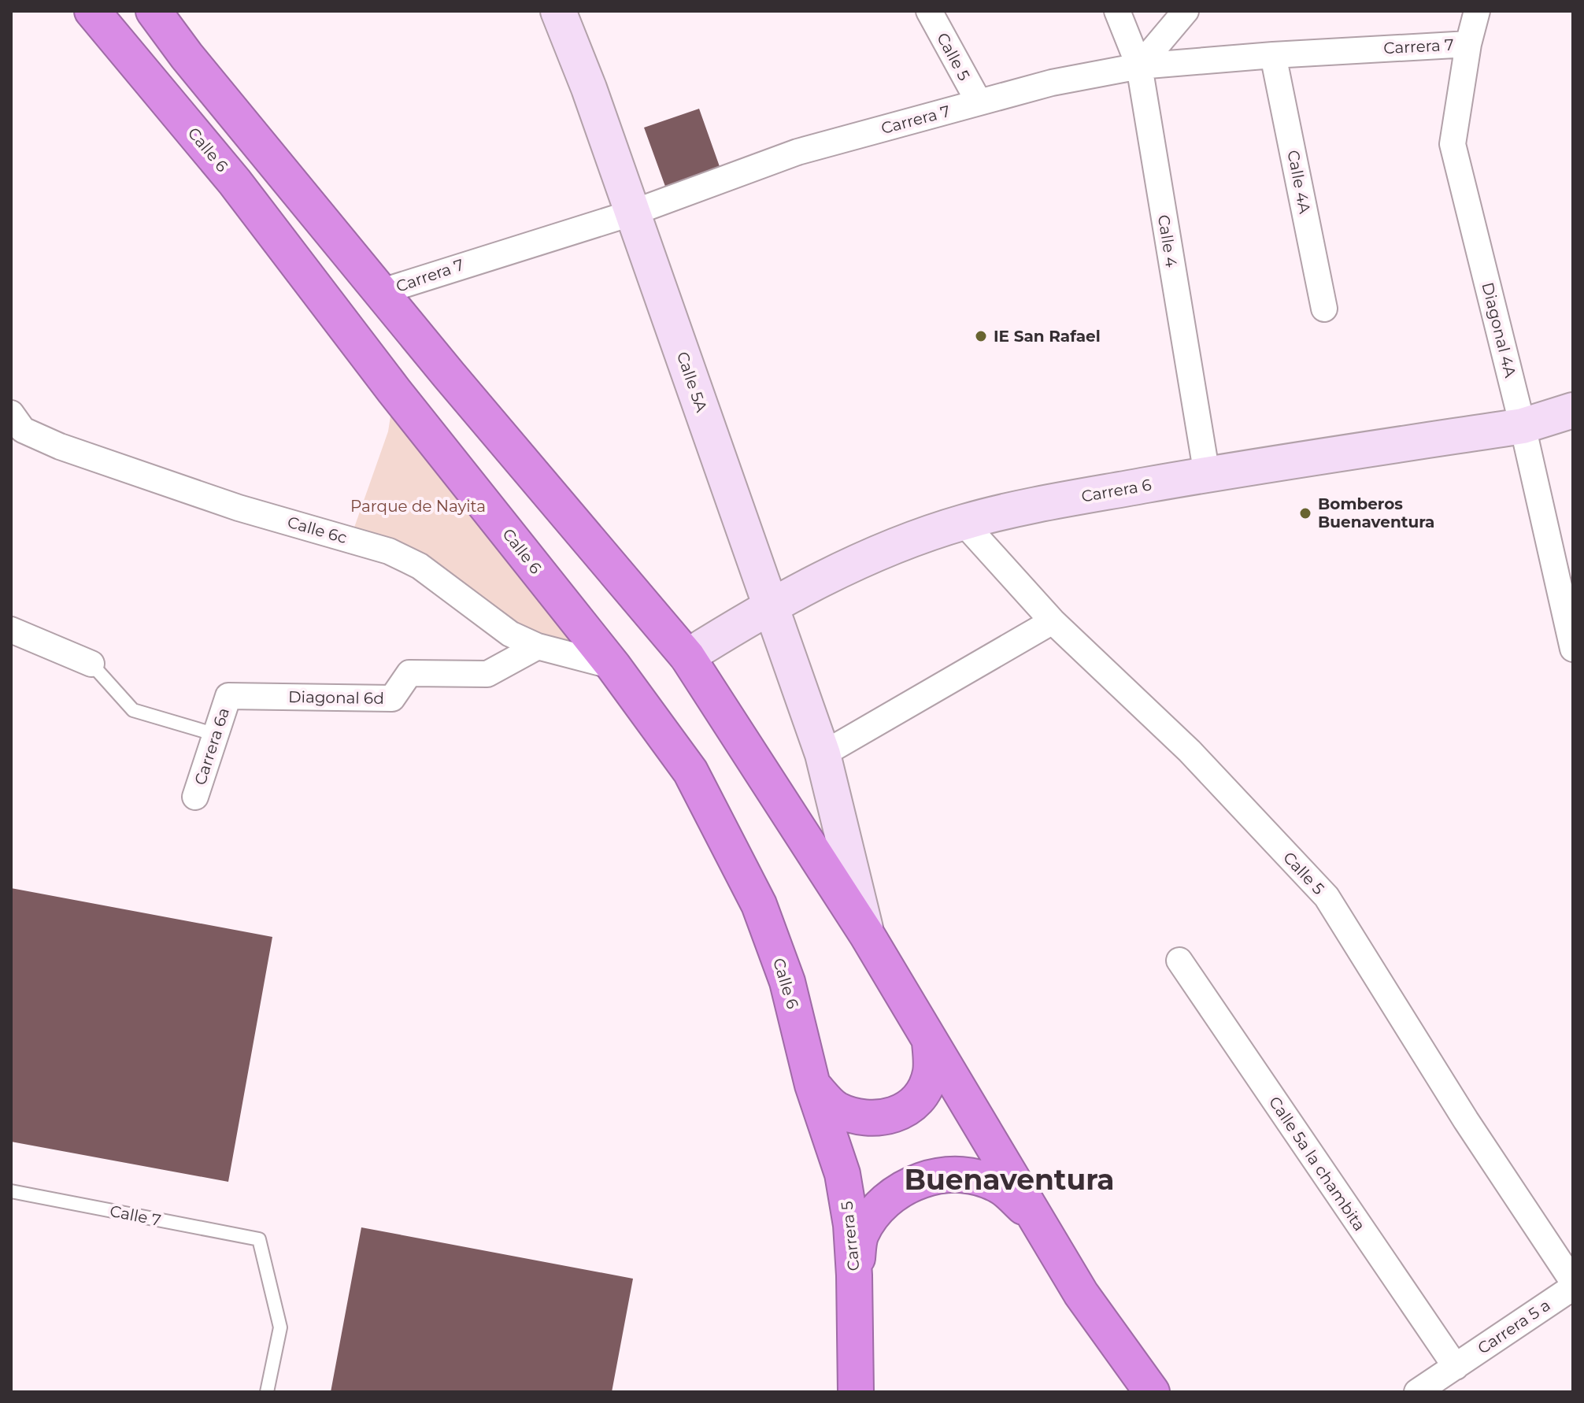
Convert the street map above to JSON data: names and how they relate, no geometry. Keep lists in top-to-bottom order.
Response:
{
  "streets": {
    "highway": ["Calle 6", "Carrera 5"],
    "main road": ["Calle 5A", "Carrera 6"],
    "street": [
      "Carrera 7",
      "Calle 5",
      "Calle 4A",
      "Calle 4",
      "Diagonal 4A",
      "Calle 6c",
      "Diagonal 6d",
      "Carrera 6a",
      "Calle 5a la chambita",
      "Carrera 5 a"
    ],
    "lane": ["Calle 7"]
  },
  "crossings": [
    ["Carrera 7", "Calle 5"],
    ["Carrera 7", "Calle 4A"],
    ["Carrera 7", "Calle 4"],
    ["Carrera 7", "Diagonal 4A"],
    ["Carrera 7", "Calle 5A"],
    ["Calle 5", "Carrera 6"],
    ["Calle 6", "Calle 6c"],
    ["Calle 6", "Carrera 5"],
    ["Calle 4", "Carrera 6"],
    ["Diagonal 4A", "Carrera 6"],
    ["Calle 5A", "Carrera 6"],
    ["Calle 6c", "Diagonal 6d"],
    ["Diagonal 6d", "Carrera 6a"],
    ["Calle 5a la chambita", "Carrera 5 a"]
  ],
  "districts": ["Buenaventura"],
  "parks": ["Parque de Nayita"],
  "places": ["IE San Rafael", "Bomberos Buenaventura"]
}
